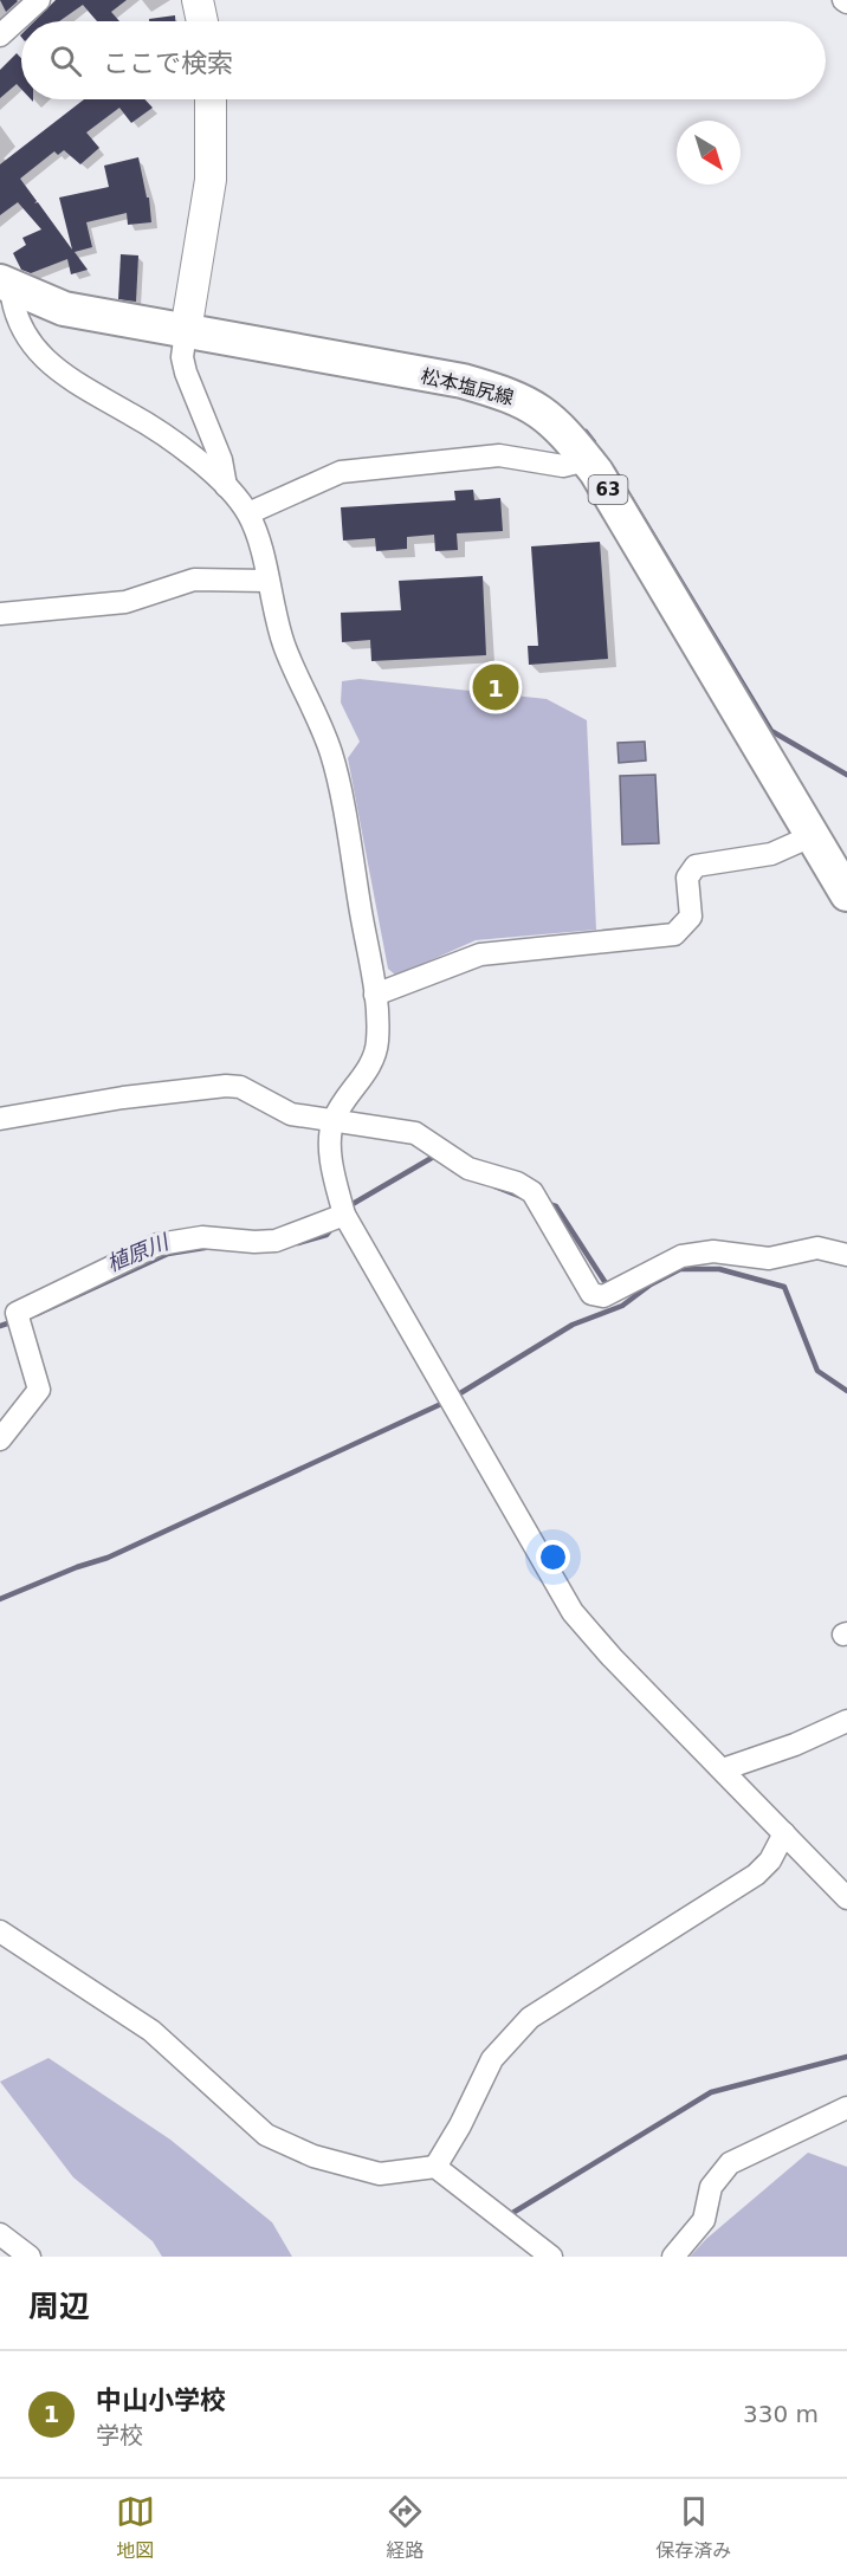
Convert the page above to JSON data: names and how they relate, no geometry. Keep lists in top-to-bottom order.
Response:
{
  "streets": {
    "main road": ["松本塩尻線", "63"]
  },
  "water": ["植原川"],
  "north": "bottom right",
  "page": {
    "search": "ここで検索",
    "pins": "1",
    "heading": "周辺",
    "list": [
      {
        "mark": "1",
        "name": "中山小学校",
        "note": "学校",
        "value": "330 m"
      }
    ],
    "nav": ["地図", "経路", "保存済み"]
  }
}
